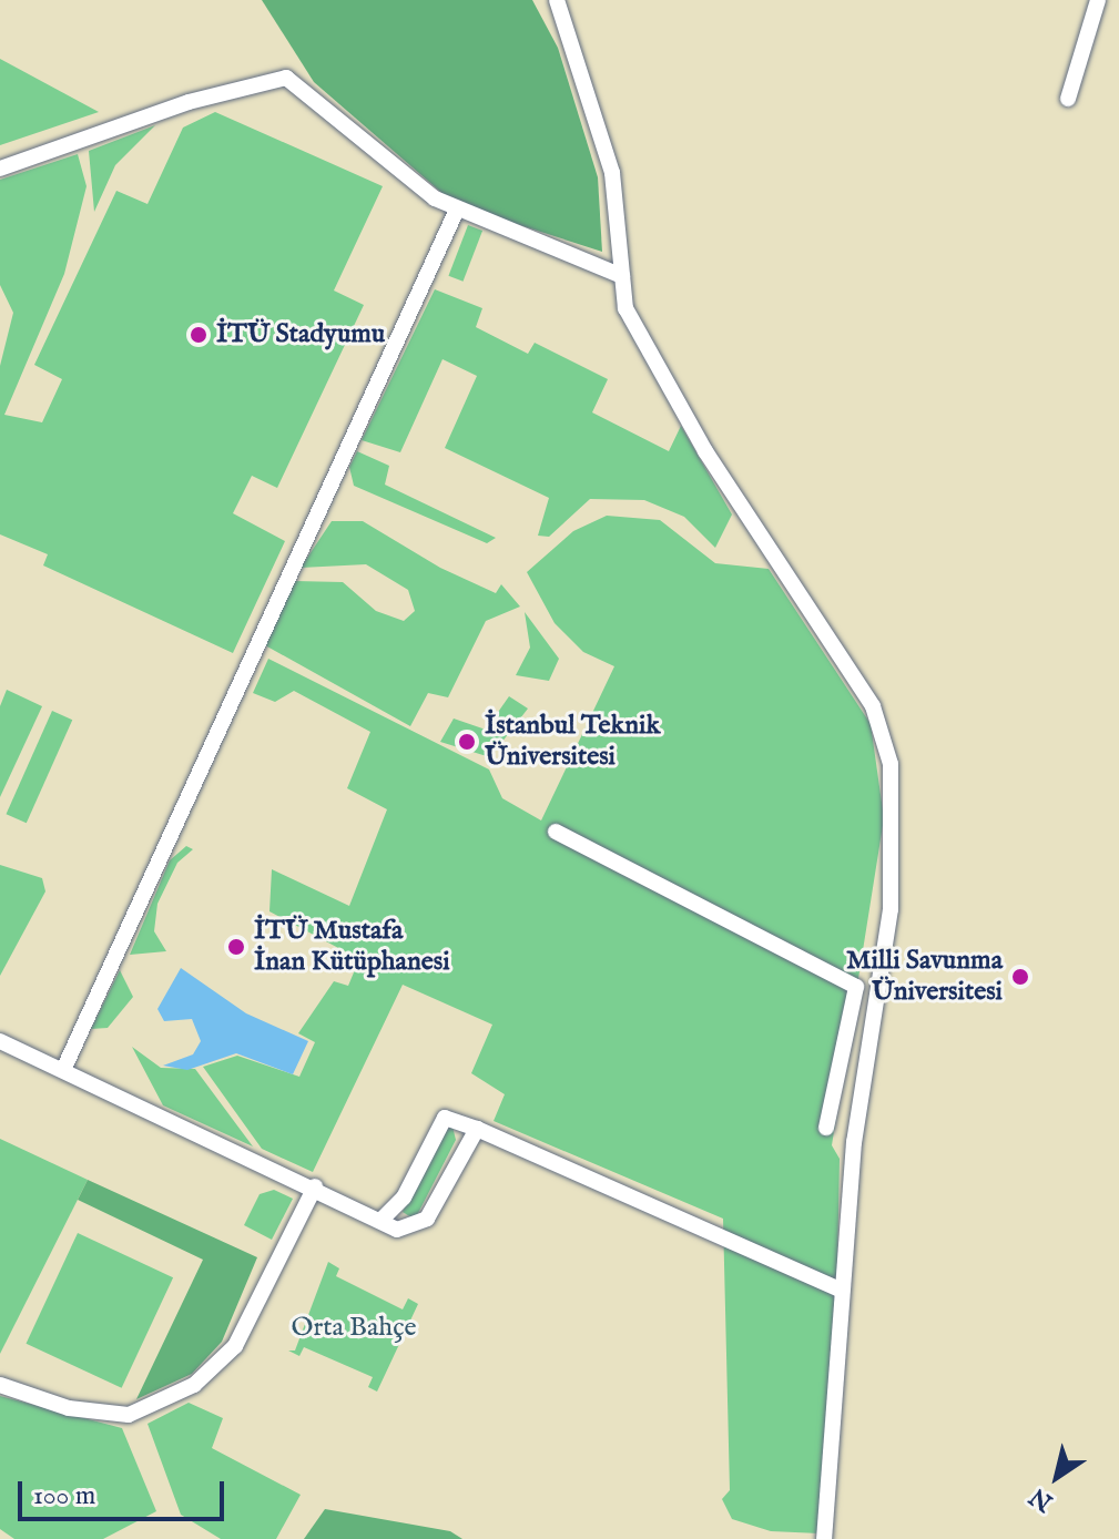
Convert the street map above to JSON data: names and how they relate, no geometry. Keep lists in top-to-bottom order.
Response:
{
  "parks": ["Orta Bahçe"],
  "places": [
    "İTÜ Stadyumu",
    "İstanbul Teknik Üniversitesi",
    "İTÜ Mustafa İnan Kütüphanesi",
    "Milli Savunma Üniversitesi"
  ],
  "scale_bar": "100 m",
  "north": "bottom left"
}
